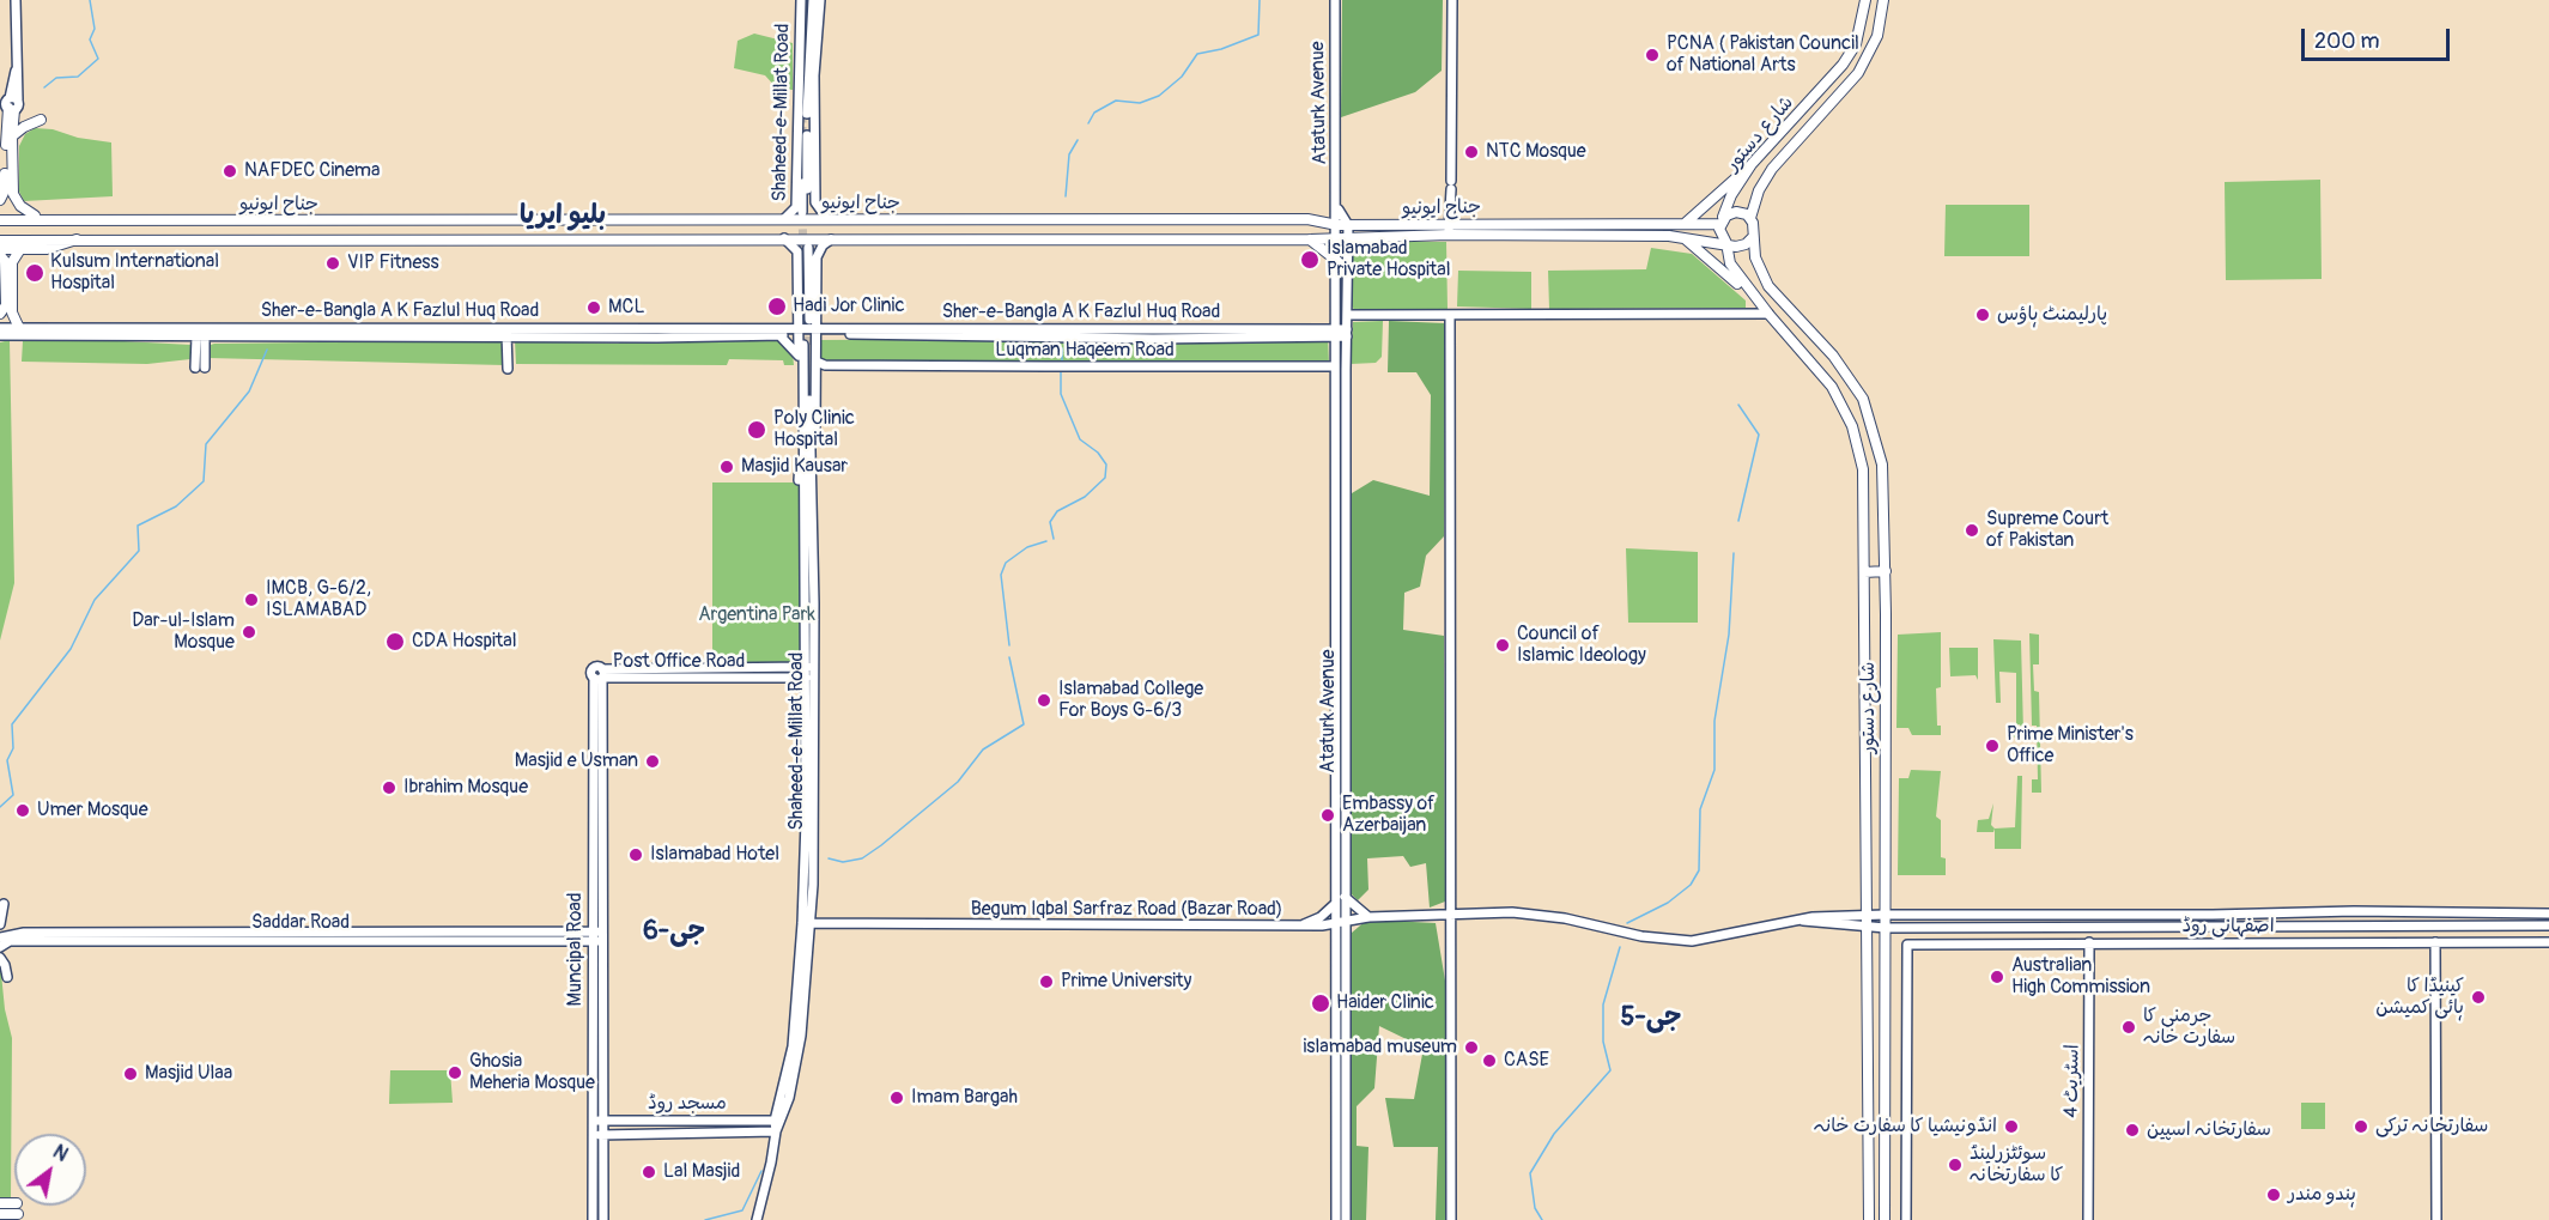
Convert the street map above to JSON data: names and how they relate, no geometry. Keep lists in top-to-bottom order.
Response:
{
  "streets": {
    "main road": ["شارع دستور", "جناح ایونیو"],
    "street": [
      "Ataturk Avenue",
      "Shaheed-e-Millat Road",
      "Sher-e-Bangla A K Fazlul Huq Road",
      "Luqman Haqeem Road",
      "Post Office Road",
      "Begum Iqbal Sarfraz Road (Bazar Road)",
      "Saddar Road",
      "اصفہانی روڈ",
      "Muncipal Road",
      "اسٹریٹ 4",
      "مسجد روڈ"
    ]
  },
  "crossings": [
    ["Ataturk Avenue", "جناح ایونیو"],
    ["Ataturk Avenue", "Sher-e-Bangla A K Fazlul Huq Road"],
    ["Ataturk Avenue", "Luqman Haqeem Road"],
    ["Ataturk Avenue", "Begum Iqbal Sarfraz Road (Bazar Road)"],
    ["Shaheed-e-Millat Road", "جناح ایونیو"],
    ["Shaheed-e-Millat Road", "Post Office Road"],
    ["Shaheed-e-Millat Road", "Begum Iqbal Sarfraz Road (Bazar Road)"],
    ["Shaheed-e-Millat Road", "مسجد روڈ"],
    ["شارع دستور", "جناح ایونیو"],
    ["Post Office Road", "Muncipal Road"],
    ["Saddar Road", "Muncipal Road"],
    ["اصفہانی روڈ", "اسٹریٹ 4"],
    ["Muncipal Road", "مسجد روڈ"]
  ],
  "districts": ["بلیو ایریا", "جی-6", "جی-5"],
  "parks": ["Argentina Park"],
  "places": [
    "PCNA ( Pakistan Council of National Arts",
    "NTC Mosque",
    "NAFDEC Cinema",
    "Islamabad Private Hospital",
    "VIP Fitness",
    "Kulsum International Hospital",
    "Hadi Jor Clinic",
    "MCL",
    "پارلیمنٹ ہاؤس",
    "Poly Clinic Hospital",
    "Masjid Kausar",
    "Supreme Court of Pakistan",
    "IMCB, G-6/2, ISLAMABAD",
    "Dar-ul-Islam Mosque",
    "CDA Hospital",
    "Council of Islamic Ideology",
    "Islamabad College For Boys G-6/3",
    "Prime Minister's Office",
    "Masjid e Usman",
    "Ibrahim Mosque",
    "Umer Mosque",
    "Embassy of Azerbaijan",
    "Islamabad Hotel",
    "Australian High Commission",
    "Prime University",
    "کینیڈا کا ہائی کمیشن",
    "Haider Clinic",
    "جرمنی کا سفارت خانہ",
    "islamabad museum",
    "CASE",
    "Ghosia Meheria Mosque",
    "Masjid Ulaa",
    "Imam Bargah",
    "انڈونیشیا کا سفارت خانہ",
    "سفارتخانہ ترکی",
    "سفارتخانہ اسپین",
    "سوئٹزرلینڈ کا سفارتخانہ",
    "Lal Masjid",
    "ہندو مندر"
  ],
  "scale_bar": "200 m",
  "north": "top right"
}
